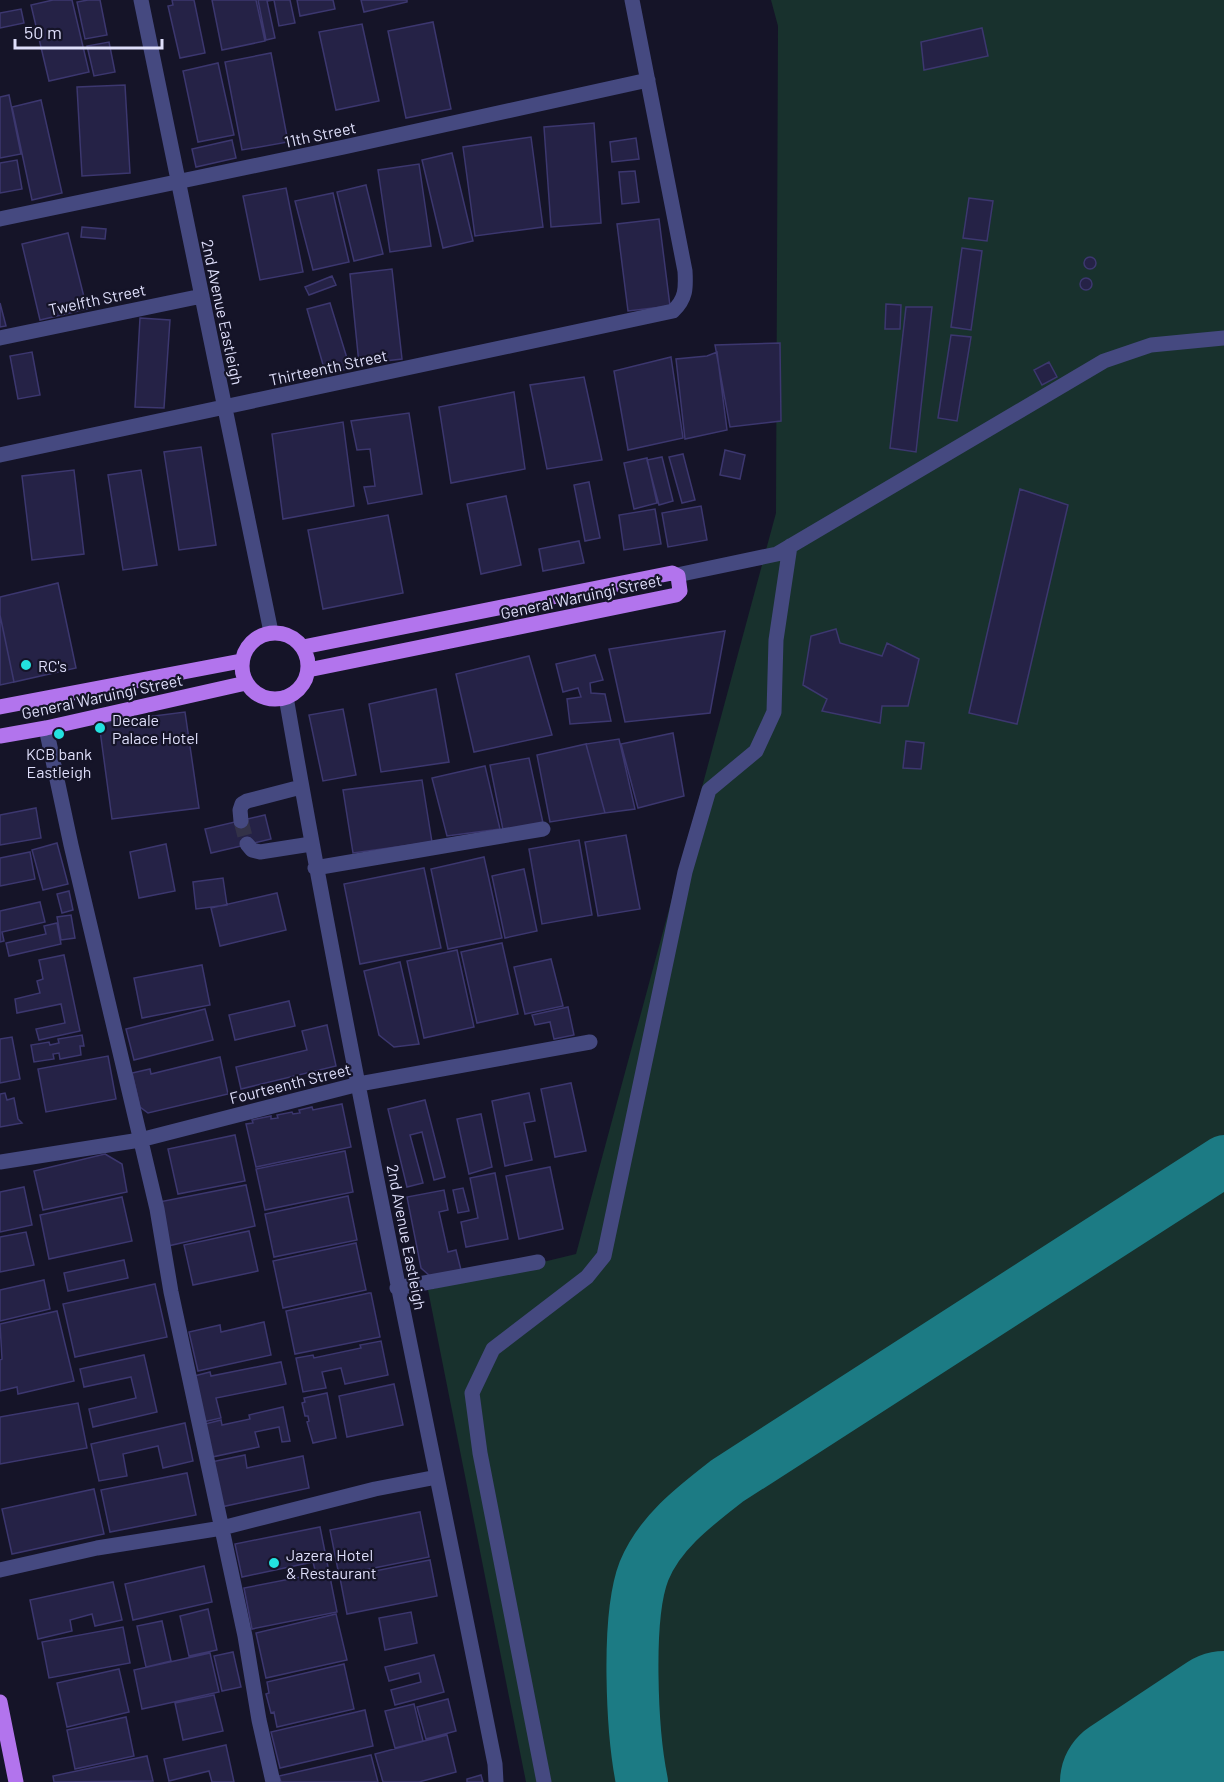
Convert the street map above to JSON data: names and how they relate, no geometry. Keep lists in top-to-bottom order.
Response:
{
  "streets": {
    "main road": ["General Waruingi Street"],
    "street": [
      "11th Street",
      "Twelfth Street",
      "2nd Avenue Eastleigh",
      "Thirteenth Street",
      "Fourteenth Street"
    ]
  },
  "crossings": [
    ["11th Street", "2nd Avenue Eastleigh"],
    ["11th Street", "Thirteenth Street"],
    ["Twelfth Street", "2nd Avenue Eastleigh"],
    ["2nd Avenue Eastleigh", "Thirteenth Street"],
    ["2nd Avenue Eastleigh", "General Waruingi Street"],
    ["2nd Avenue Eastleigh", "Fourteenth Street"]
  ],
  "places": [
    "RC's",
    "Decale Palace Hotel",
    "KCB bank Eastleigh",
    "Jazera Hotel & Restaurant"
  ],
  "scale_bar": "50 m"
}
